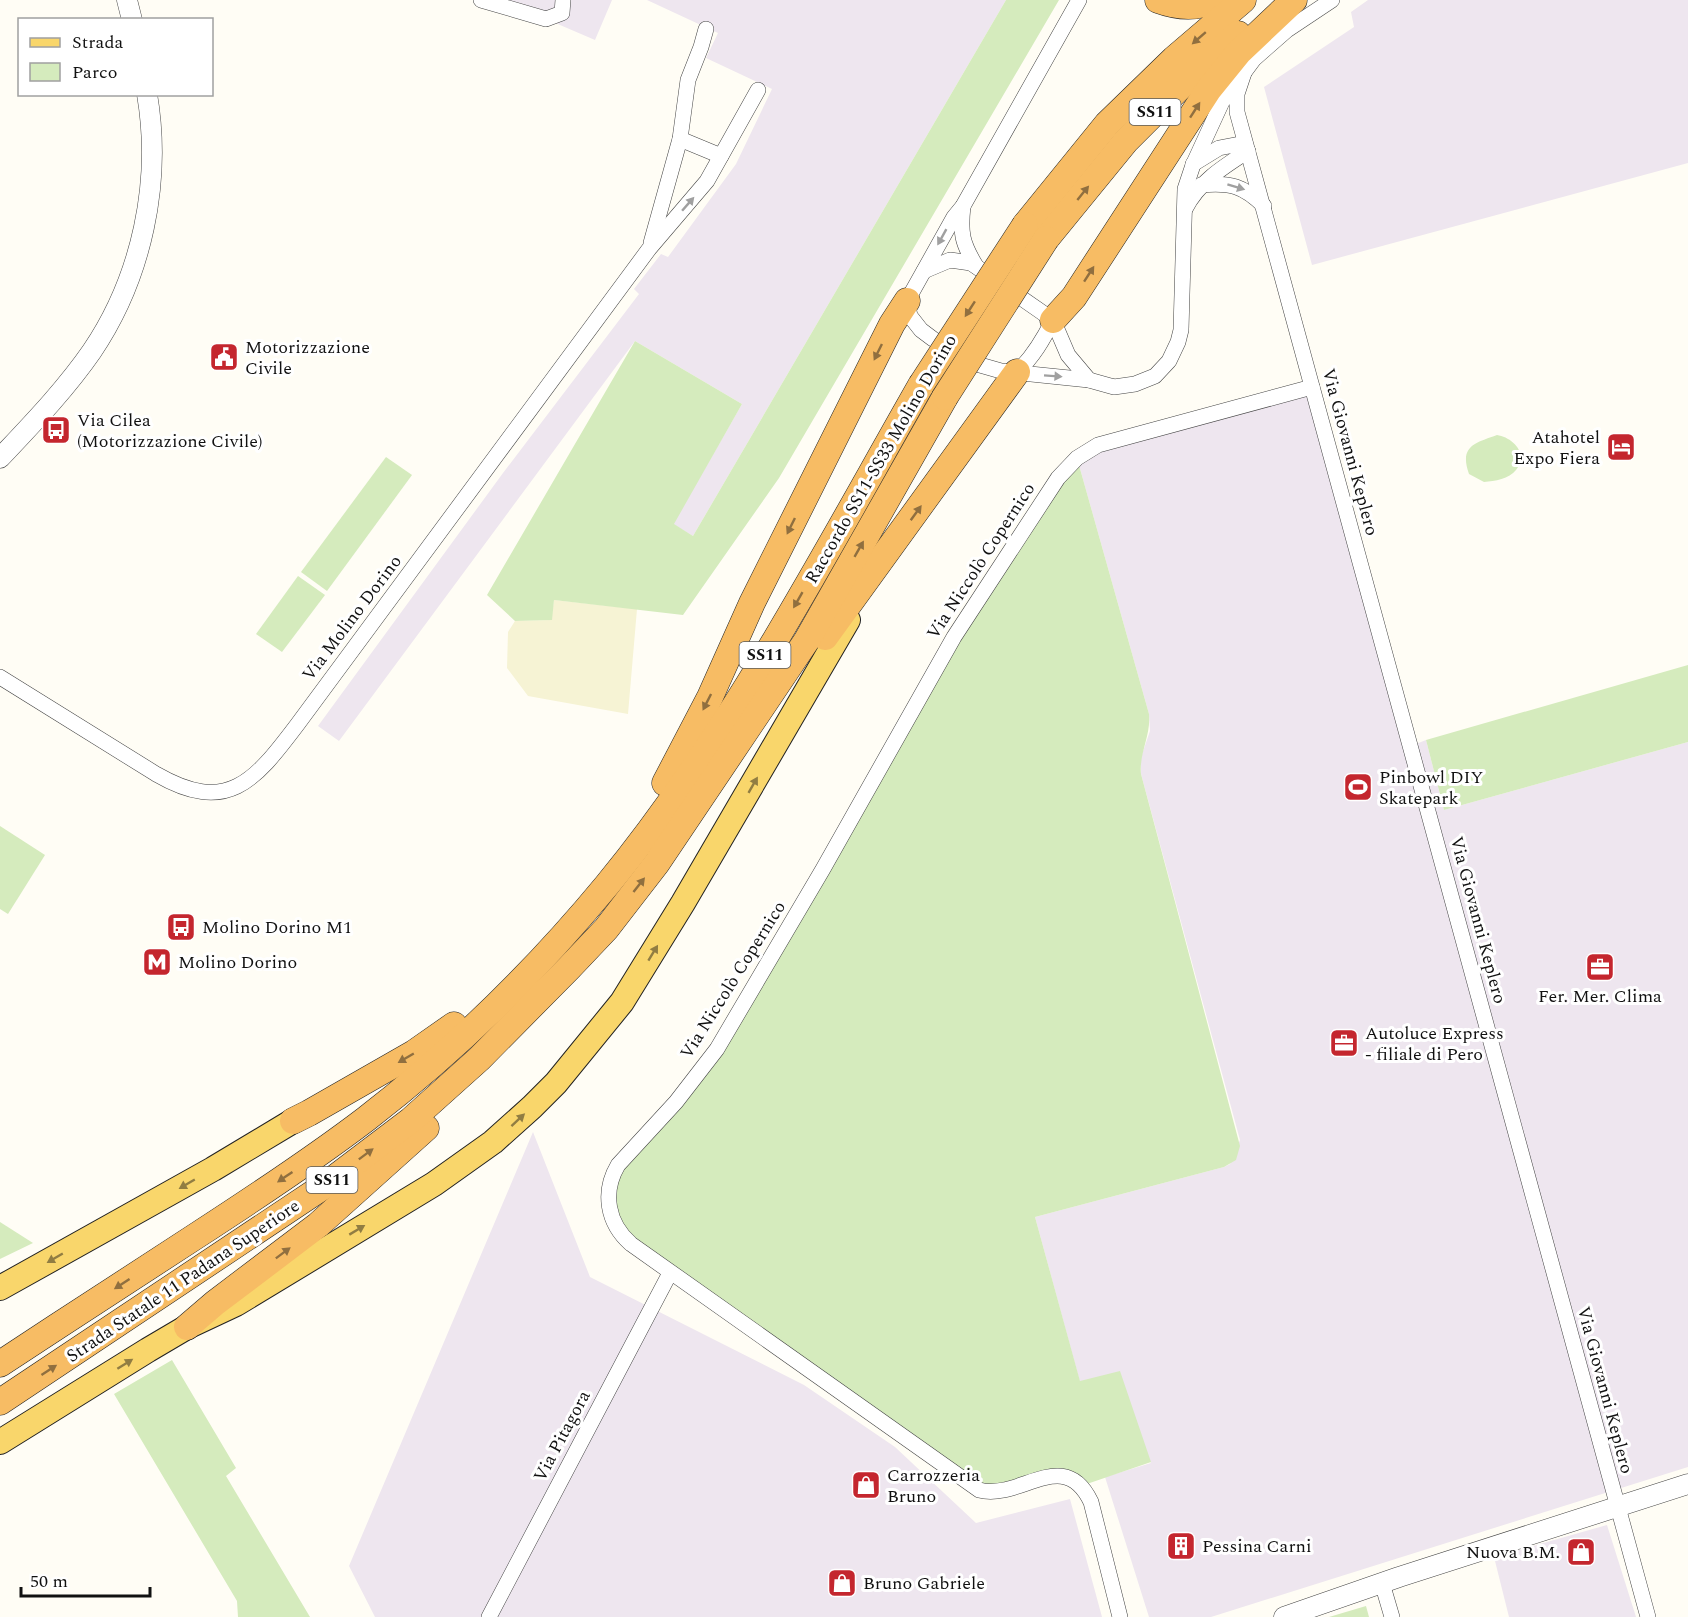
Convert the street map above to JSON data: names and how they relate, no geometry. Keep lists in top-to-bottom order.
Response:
{
  "streets": {
    "highway": ["SS11", "Raccordo SS11-SS33 Molino Dorino", "Strada Statale 11 Padana Superiore"],
    "street": [
      "Via Giovanni Keplero",
      "Via Niccolò Copernico",
      "Via Molino Dorino",
      "Via Pitagora"
    ]
  },
  "crossings": [
    ["Via Giovanni Keplero", "Via Niccolò Copernico"],
    ["Raccordo SS11-SS33 Molino Dorino", "Strada Statale 11 Padana Superiore"],
    ["Via Niccolò Copernico", "Via Pitagora"]
  ],
  "places": {
    "public building": ["Motorizzazione Civile"],
    "bus stop": ["Via Cilea (Motorizzazione Civile)", "Molino Dorino M1"],
    "hotel": ["Atahotel Expo Fiera"],
    "sports": ["Pinbowl DIY Skatepark"],
    "metro station": ["Molino Dorino"],
    "office": ["Fer. Mer. Clima", "Autoluce Express - filiale di Pero"],
    "shop": ["Carrozzeria Bruno", "Nuova B.M.", "Bruno Gabriele"],
    "building": ["Pessina Carni"]
  },
  "legend": ["Strada", "Parco"],
  "scale_bar": "50 m"
}
